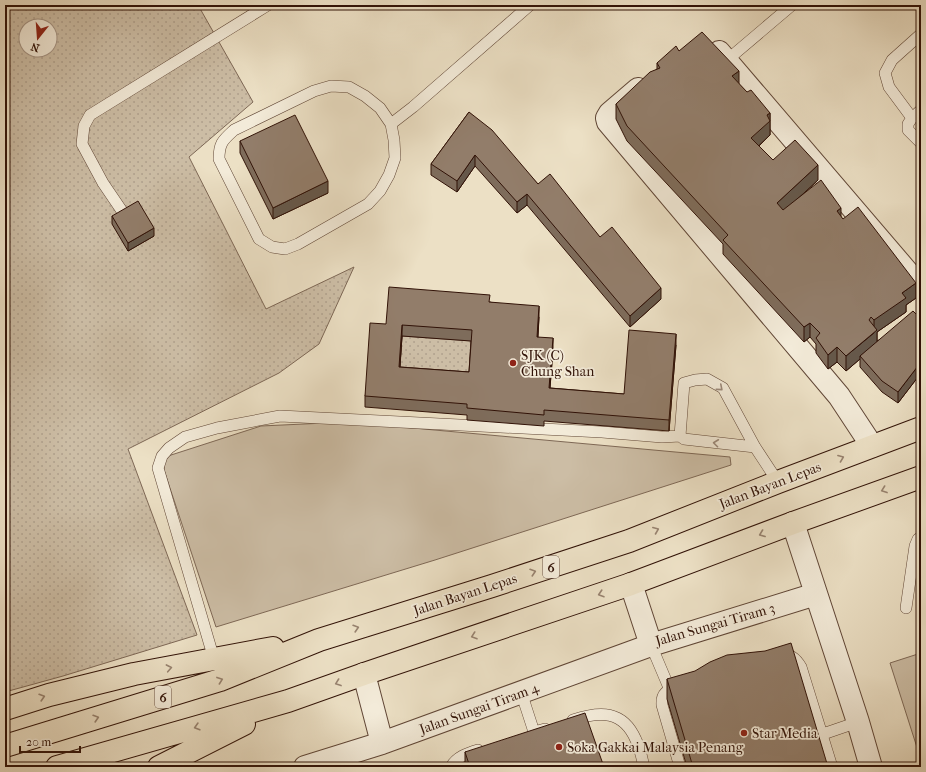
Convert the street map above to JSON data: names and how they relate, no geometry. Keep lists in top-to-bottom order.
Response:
{
  "streets": {
    "highway": ["Jalan Bayan Lepas", "6"],
    "street": ["Jalan Sungai Tiram 3", "Jalan Sungai Tiram 4"]
  },
  "crossings": [
    ["Jalan Sungai Tiram 3", "Jalan Sungai Tiram 4"]
  ],
  "places": ["SJK (C) Chung Shan", "Star Media", "Soka Gakkai Malaysia Penang"],
  "scale_bar": "20 m",
  "north": "bottom"
}
